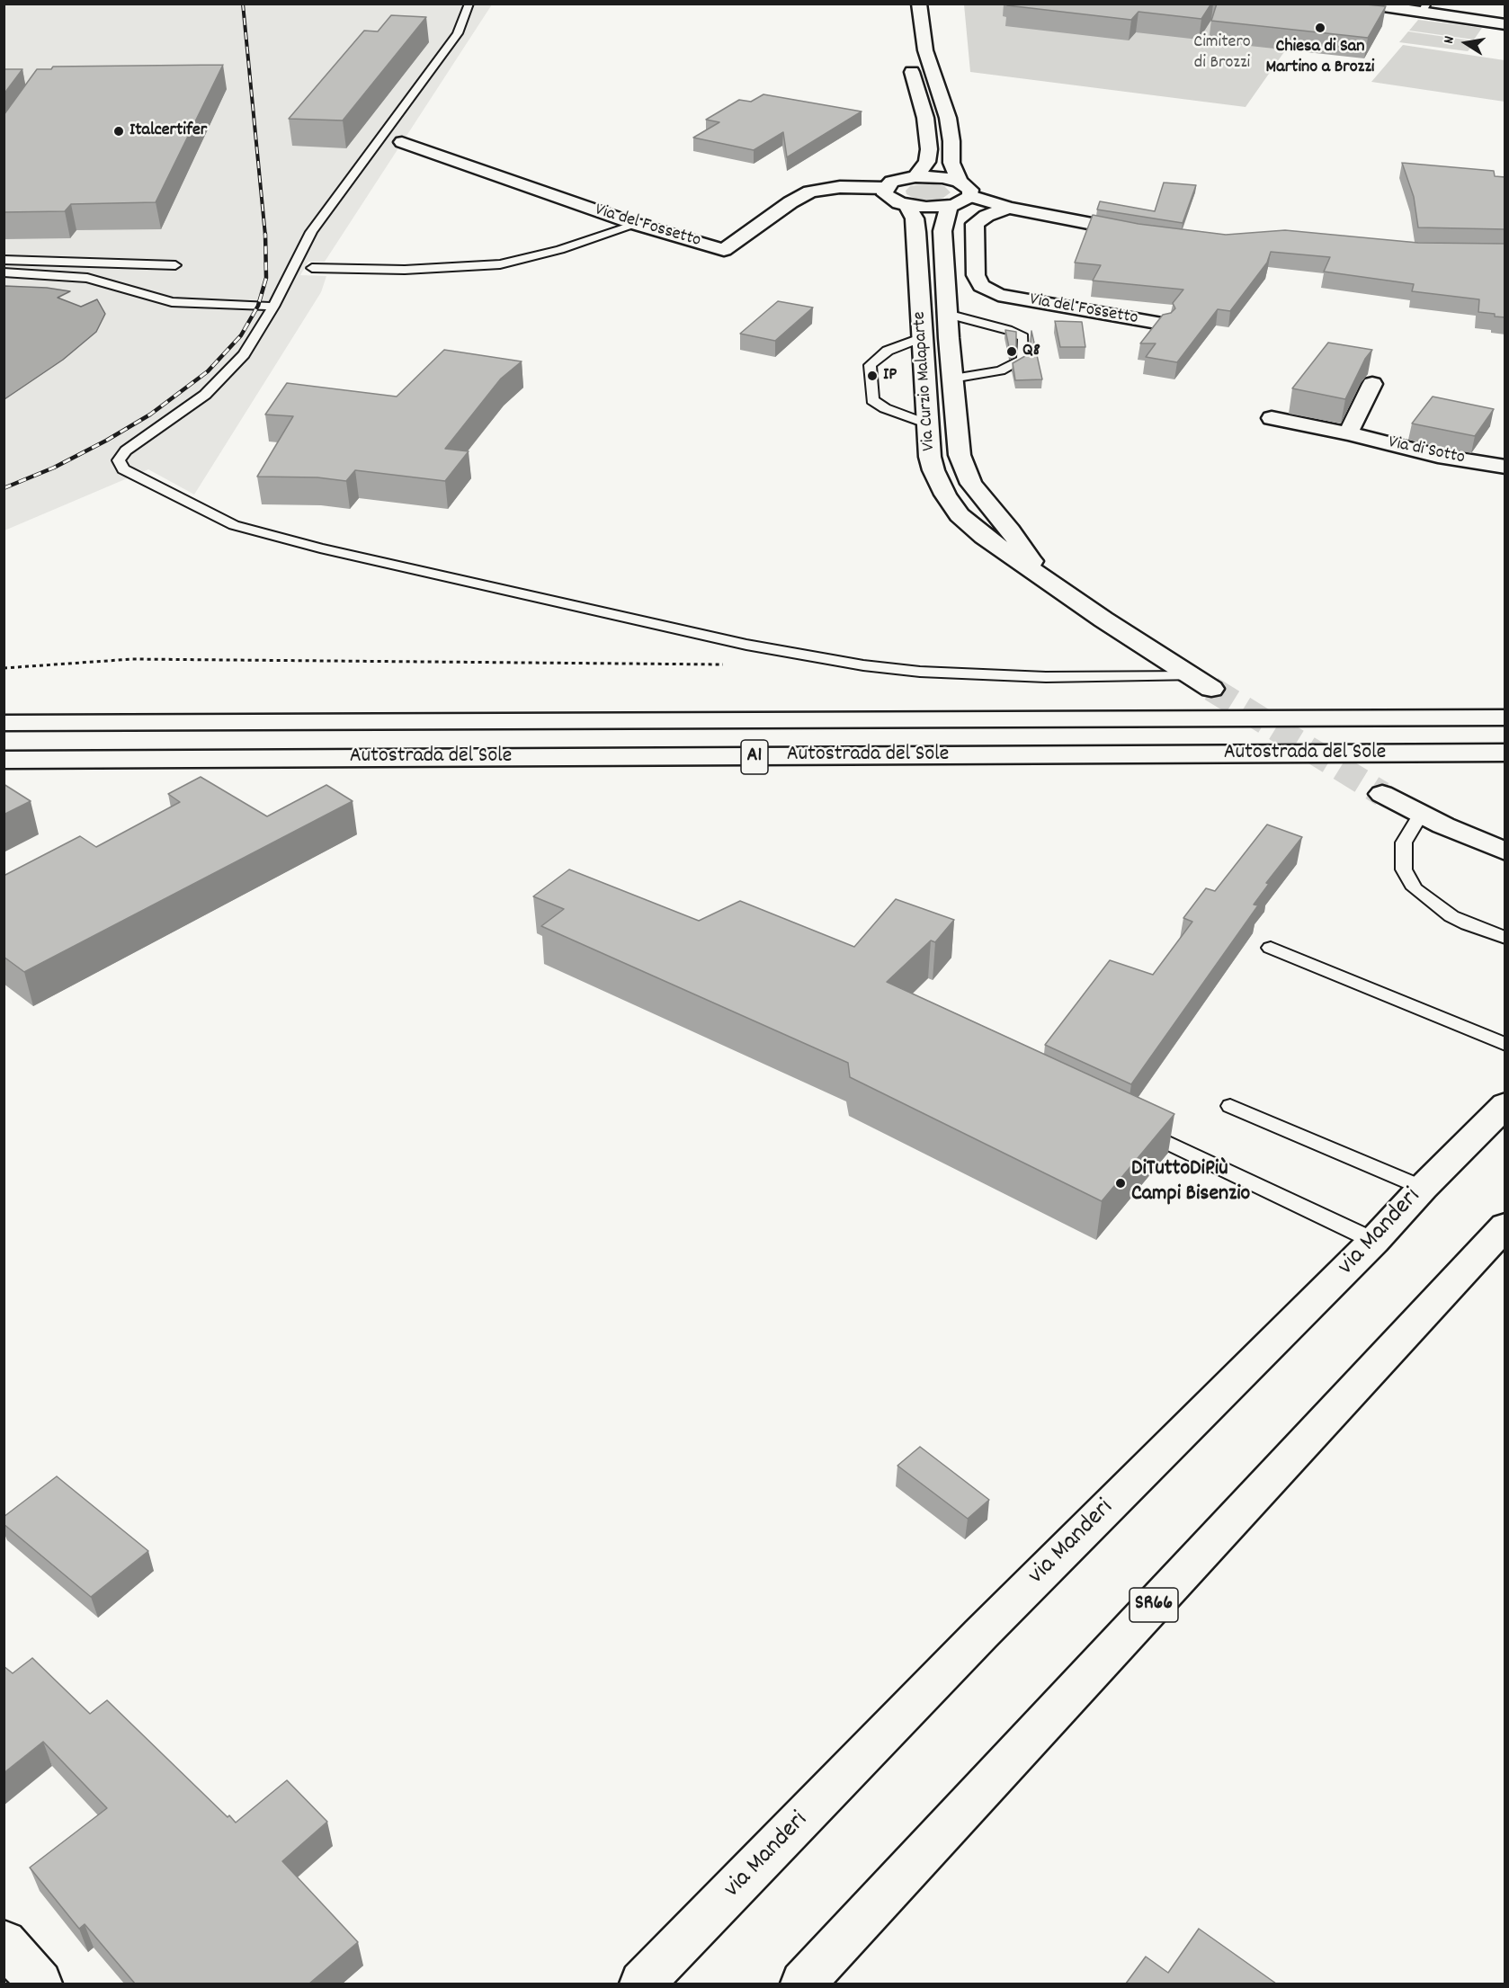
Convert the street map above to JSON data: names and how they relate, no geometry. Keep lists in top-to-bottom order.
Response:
{
  "streets": {
    "main road": [
      "Via del Fossetto",
      "Via Curzio Malaparte",
      "Via di Sotto",
      "Autostrada del Sole",
      "A1",
      "via Manderi",
      "SR66"
    ]
  },
  "parks": ["Cimitero di Brozzi"],
  "places": [
    "Chiesa di San Martino a Brozzi",
    "Italcertifer",
    "Q8",
    "IP",
    "DiTuttoDiPiù Campi Bisenzio"
  ],
  "north": "left"
}
